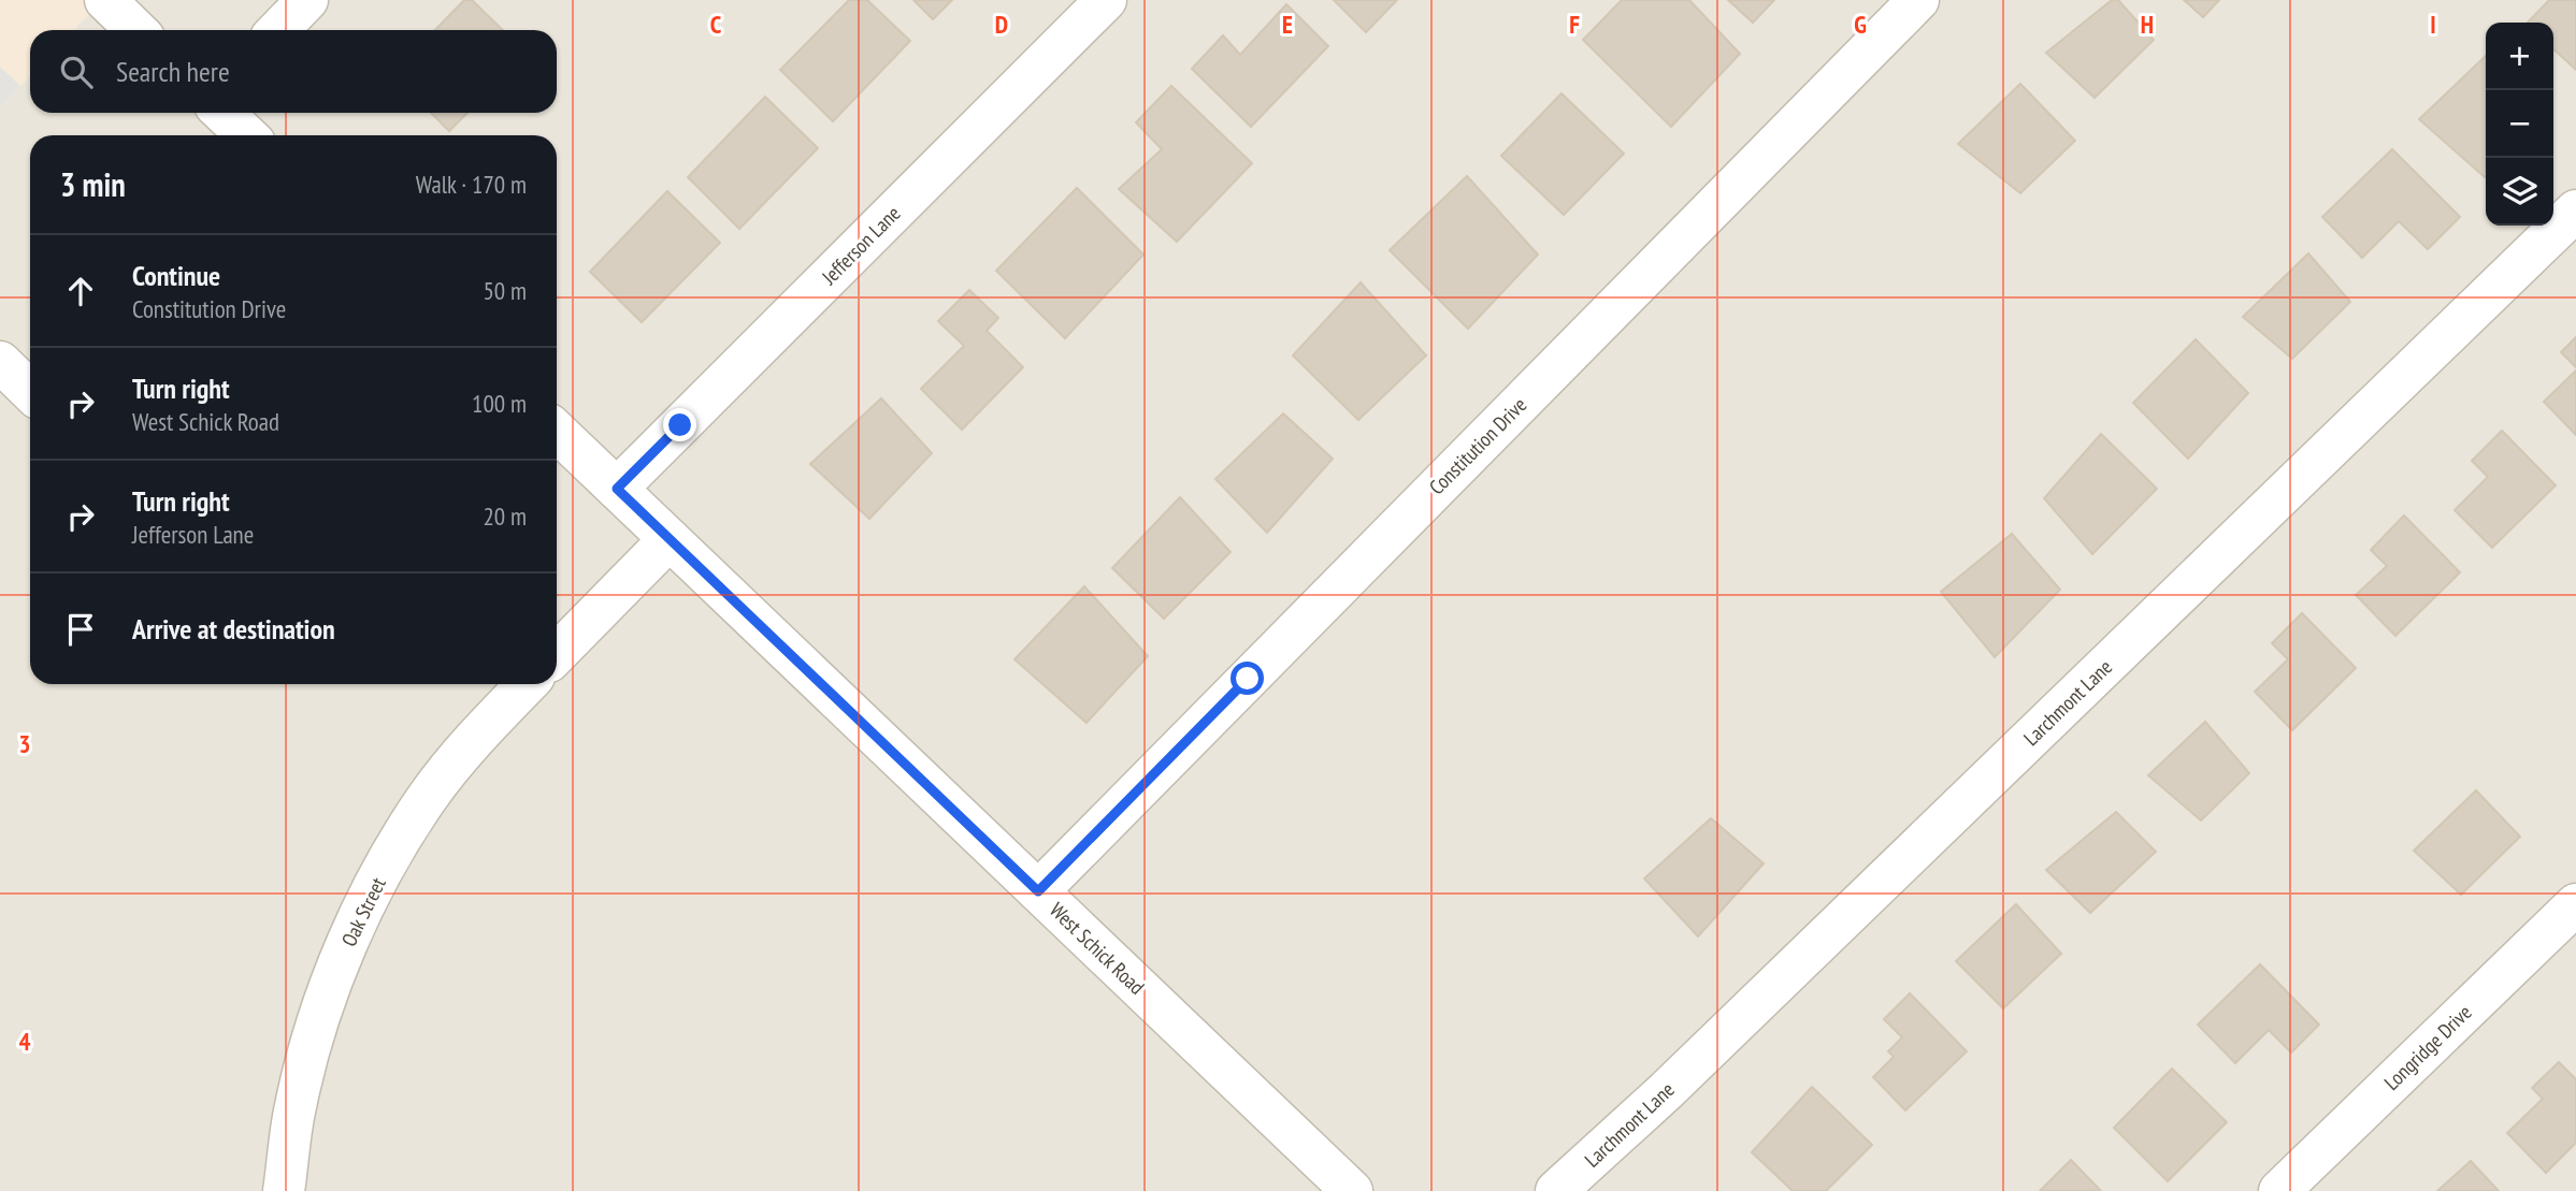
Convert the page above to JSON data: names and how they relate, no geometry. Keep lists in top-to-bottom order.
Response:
{
  "streets": {
    "street": [
      "Jefferson Lane",
      "Constitution Drive",
      "Larchmont Lane",
      "Oak Street",
      "West Schick Road",
      "Longridge Drive"
    ]
  },
  "crossings": [
    ["Jefferson Lane", "West Schick Road"],
    ["Constitution Drive", "West Schick Road"]
  ],
  "page": {
    "map_buttons": ["+", "−"],
    "search": "Search here",
    "heading": ["3 min", "Walk · 170 m"],
    "list": [
      ["Continue", "Constitution Drive", "50 m"],
      ["Turn right", "West Schick Road", "100 m"],
      ["Turn right", "Jefferson Lane", "20 m"],
      "Arrive at destination"
    ]
  },
  "grid": {
    "columns": [
      "C",
      "D",
      "E",
      "F",
      "G",
      "H",
      "I"
    ],
    "rows": ["3", "4"]
  }
}
